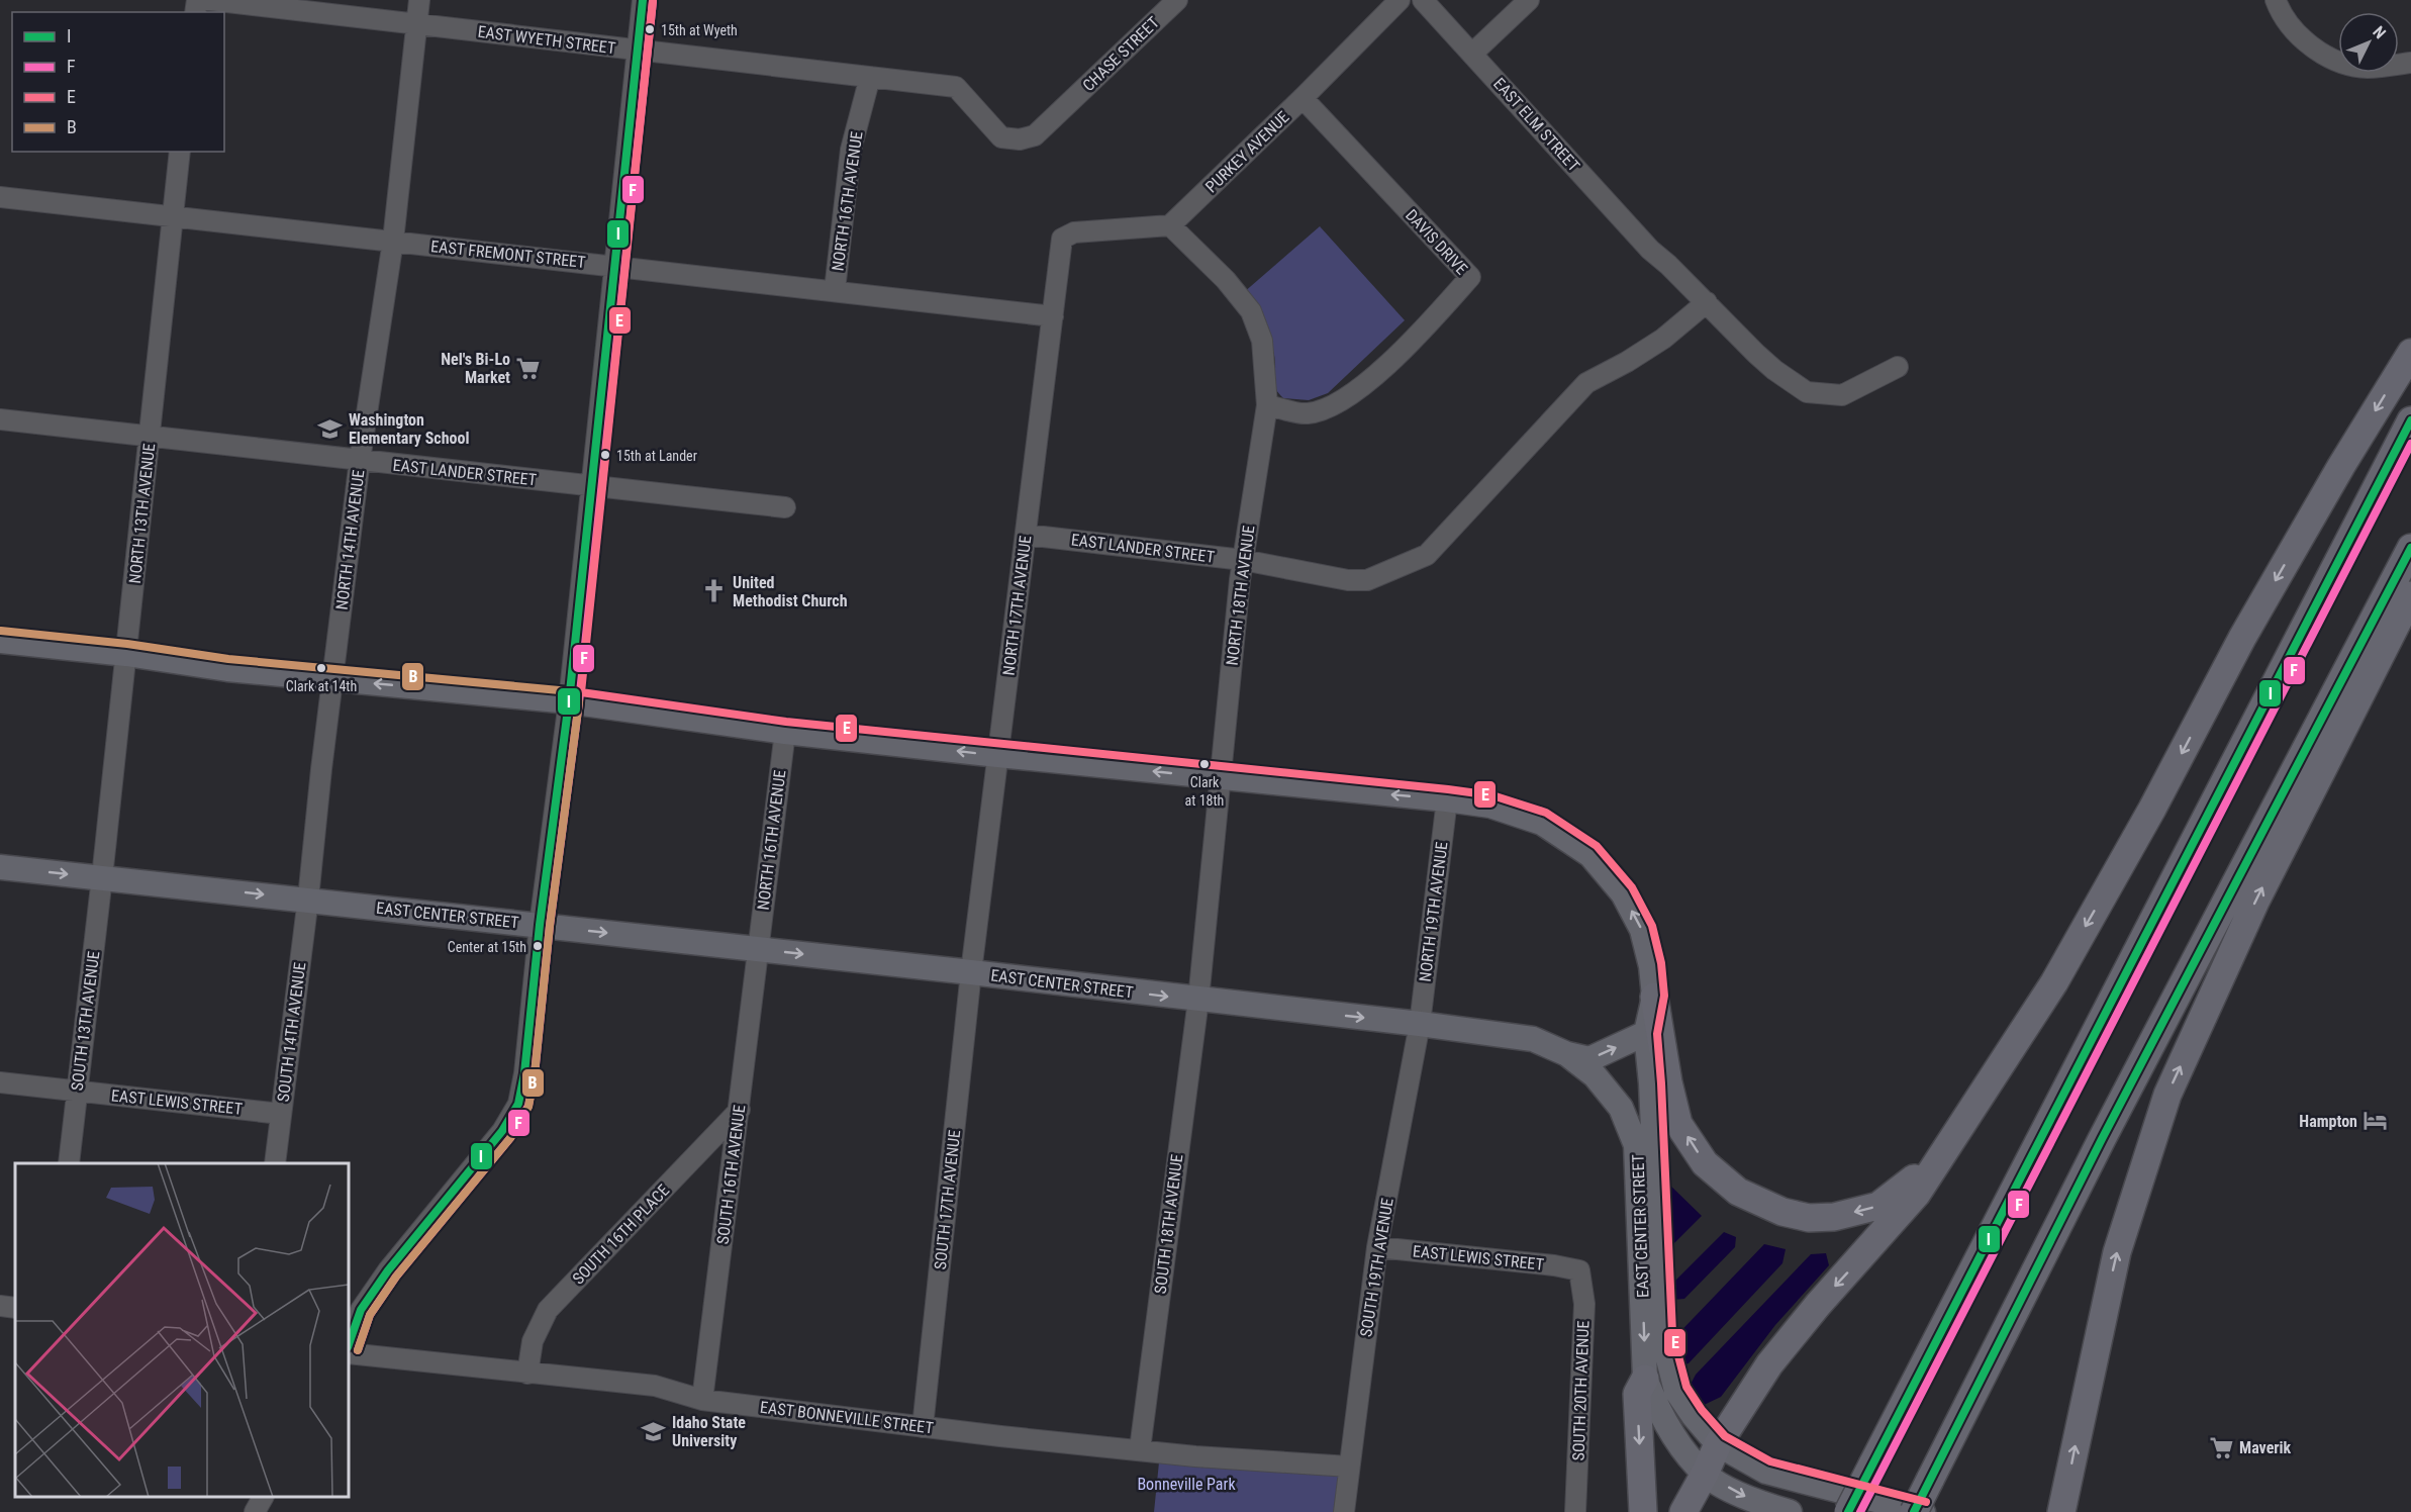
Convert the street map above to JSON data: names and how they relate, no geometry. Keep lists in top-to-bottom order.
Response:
{
  "streets": {
    "main road": ["EAST CENTER STREET"],
    "street": [
      "EAST WYETH STREET",
      "CHASE STREET",
      "EAST ELM STREET",
      "PURKEY AVENUE",
      "NORTH 16TH AVENUE",
      "DAVIS DRIVE",
      "EAST FREMONT STREET",
      "EAST LANDER STREET",
      "NORTH 13TH AVENUE",
      "NORTH 14TH AVENUE",
      "NORTH 18TH AVENUE",
      "NORTH 17TH AVENUE",
      "NORTH 19TH AVENUE",
      "SOUTH 13TH AVENUE",
      "SOUTH 14TH AVENUE",
      "EAST LEWIS STREET",
      "SOUTH 16TH AVENUE",
      "SOUTH 17TH AVENUE",
      "SOUTH 18TH AVENUE",
      "SOUTH 16TH PLACE",
      "SOUTH 19TH AVENUE",
      "SOUTH 20TH AVENUE",
      "EAST BONNEVILLE STREET"
    ]
  },
  "crossings": [
    ["EAST WYETH STREET", "CHASE STREET"],
    ["EAST WYETH STREET", "NORTH 16TH AVENUE"],
    ["EAST WYETH STREET", "NORTH 14TH AVENUE"],
    ["EAST ELM STREET", "EAST LANDER STREET"],
    ["PURKEY AVENUE", "DAVIS DRIVE"],
    ["PURKEY AVENUE", "NORTH 18TH AVENUE"],
    ["PURKEY AVENUE", "NORTH 17TH AVENUE"],
    ["NORTH 16TH AVENUE", "EAST FREMONT STREET"],
    ["NORTH 16TH AVENUE", "EAST CENTER STREET"],
    ["NORTH 16TH AVENUE", "SOUTH 16TH AVENUE"],
    ["DAVIS DRIVE", "NORTH 18TH AVENUE"],
    ["EAST FREMONT STREET", "NORTH 13TH AVENUE"],
    ["EAST FREMONT STREET", "NORTH 14TH AVENUE"],
    ["EAST FREMONT STREET", "NORTH 17TH AVENUE"],
    ["EAST LANDER STREET", "NORTH 13TH AVENUE"],
    ["EAST LANDER STREET", "NORTH 14TH AVENUE"],
    ["EAST LANDER STREET", "NORTH 18TH AVENUE"],
    ["EAST LANDER STREET", "NORTH 17TH AVENUE"],
    ["NORTH 13TH AVENUE", "EAST CENTER STREET"],
    ["NORTH 13TH AVENUE", "SOUTH 13TH AVENUE"],
    ["NORTH 14TH AVENUE", "EAST CENTER STREET"],
    ["NORTH 14TH AVENUE", "SOUTH 14TH AVENUE"],
    ["NORTH 18TH AVENUE", "NORTH 17TH AVENUE"],
    ["NORTH 18TH AVENUE", "EAST CENTER STREET"],
    ["NORTH 18TH AVENUE", "SOUTH 18TH AVENUE"],
    ["NORTH 17TH AVENUE", "EAST CENTER STREET"],
    ["NORTH 17TH AVENUE", "SOUTH 17TH AVENUE"],
    ["NORTH 19TH AVENUE", "EAST CENTER STREET"],
    ["NORTH 19TH AVENUE", "SOUTH 19TH AVENUE"],
    ["EAST CENTER STREET", "SOUTH 13TH AVENUE"],
    ["EAST CENTER STREET", "SOUTH 14TH AVENUE"],
    ["EAST CENTER STREET", "SOUTH 16TH AVENUE"],
    ["EAST CENTER STREET", "SOUTH 17TH AVENUE"],
    ["EAST CENTER STREET", "SOUTH 18TH AVENUE"],
    ["EAST CENTER STREET", "SOUTH 19TH AVENUE"],
    ["SOUTH 13TH AVENUE", "EAST LEWIS STREET"],
    ["SOUTH 14TH AVENUE", "EAST LEWIS STREET"],
    ["EAST LEWIS STREET", "SOUTH 19TH AVENUE"],
    ["EAST LEWIS STREET", "SOUTH 20TH AVENUE"],
    ["SOUTH 16TH AVENUE", "SOUTH 16TH PLACE"],
    ["SOUTH 16TH AVENUE", "EAST BONNEVILLE STREET"],
    ["SOUTH 17TH AVENUE", "EAST BONNEVILLE STREET"],
    ["SOUTH 18TH AVENUE", "EAST BONNEVILLE STREET"],
    ["SOUTH 16TH PLACE", "EAST BONNEVILLE STREET"],
    ["SOUTH 19TH AVENUE", "EAST BONNEVILLE STREET"]
  ],
  "parks": ["Bonneville Park"],
  "places": {
    "other": [
      "15th at Wyeth",
      "15th at Lander",
      "Clark at 14th",
      "Clark at 18th",
      "Center at 15th"
    ],
    "supermarket": ["Nel's Bi-Lo Market", "Maverik"],
    "school or university": ["Washington Elementary School", "Idaho State University"],
    "church": ["United Methodist Church"],
    "hotel": ["Hampton"]
  },
  "lines": [
    "transit line I",
    "transit line F",
    "transit line E",
    "transit line B"
  ],
  "legend": [
    "I",
    "F",
    "E",
    "B"
  ],
  "north": "top right"
}
